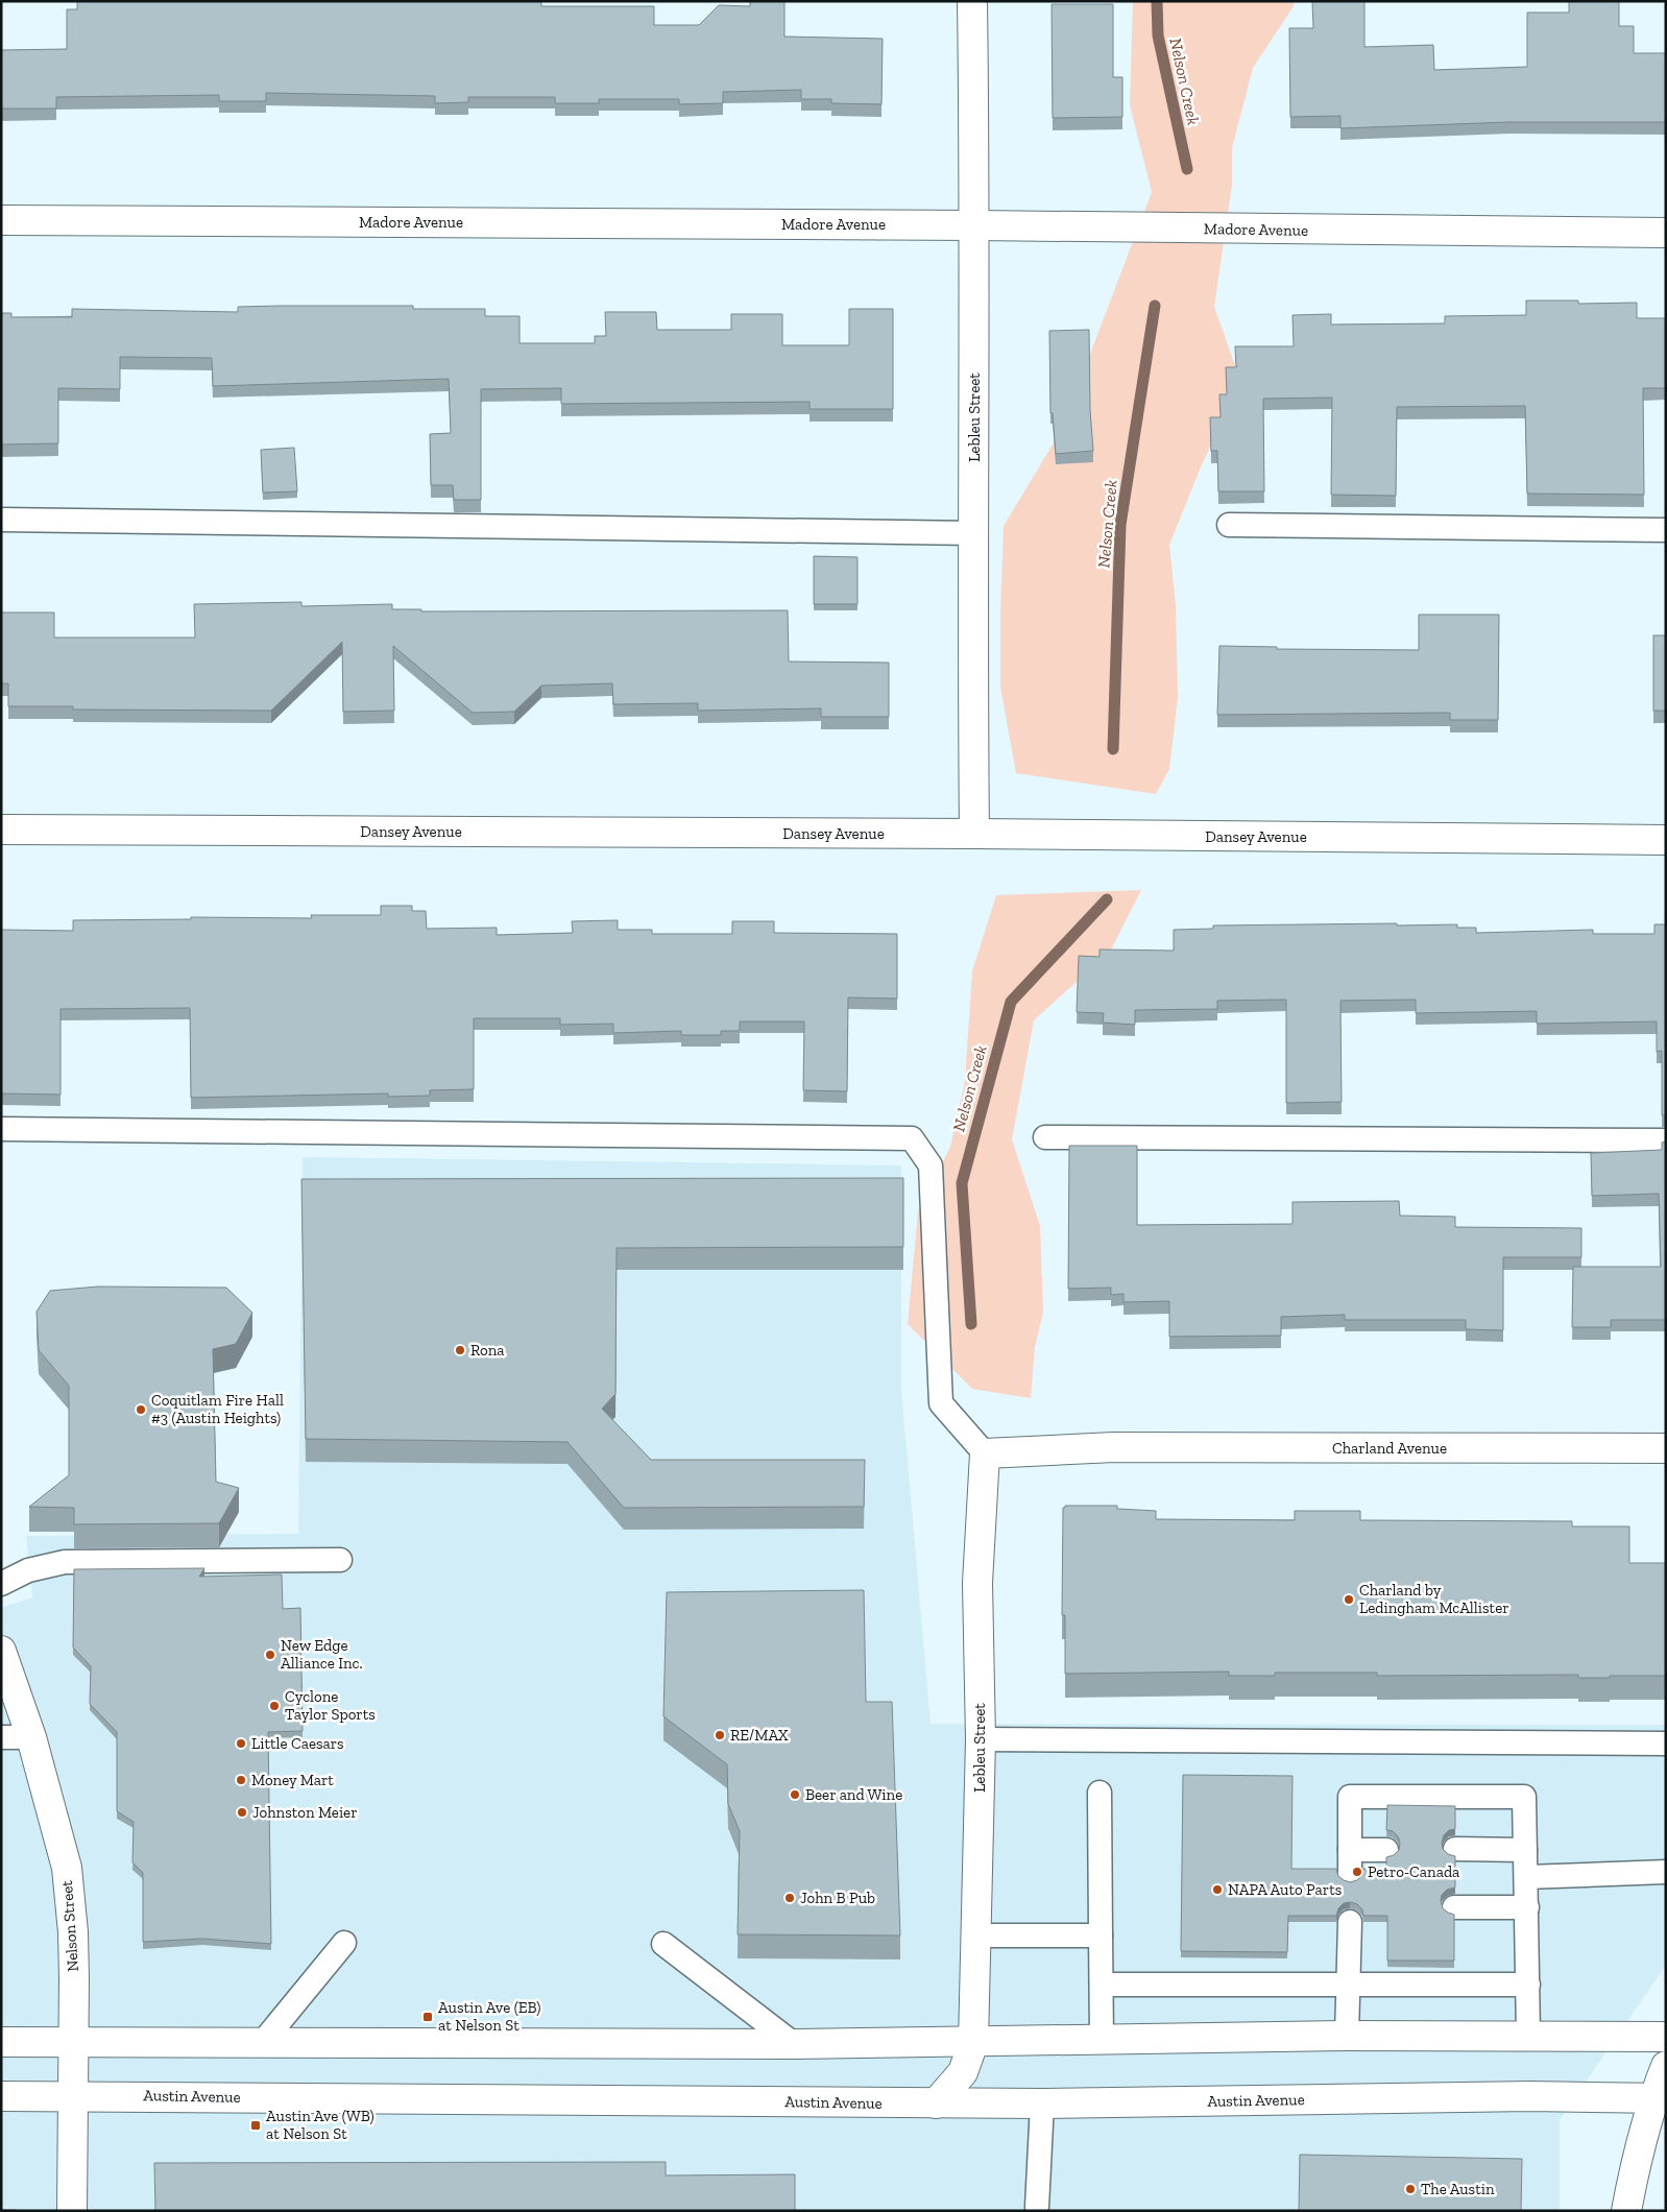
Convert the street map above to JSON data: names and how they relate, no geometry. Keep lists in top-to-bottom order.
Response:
{
  "streets": {
    "street": [
      "Madore Avenue",
      "Lebleu Street",
      "Dansey Avenue",
      "Charland Avenue",
      "Nelson Street",
      "Austin Avenue"
    ]
  },
  "crossings": [
    ["Madore Avenue", "Lebleu Street"],
    ["Lebleu Street", "Dansey Avenue"],
    ["Lebleu Street", "Charland Avenue"],
    ["Lebleu Street", "Austin Avenue"],
    ["Nelson Street", "Austin Avenue"]
  ],
  "water": ["Nelson Creek"],
  "places": {
    "other": [
      "Rona",
      "Coquitlam Fire Hall #3 (Austin Heights)",
      "Charland by Ledingham McAllister",
      "New Edge Alliance Inc.",
      "Cyclone Taylor Sports",
      "RE/MAX",
      "Little Caesars",
      "Money Mart",
      "Beer and Wine",
      "Johnston Meier",
      "Petro-Canada",
      "NAPA Auto Parts",
      "John B Pub",
      "The Austin"
    ],
    "transit": ["Austin Ave (EB) at Nelson St", "Austin Ave (WB) at Nelson St"]
  }
}
